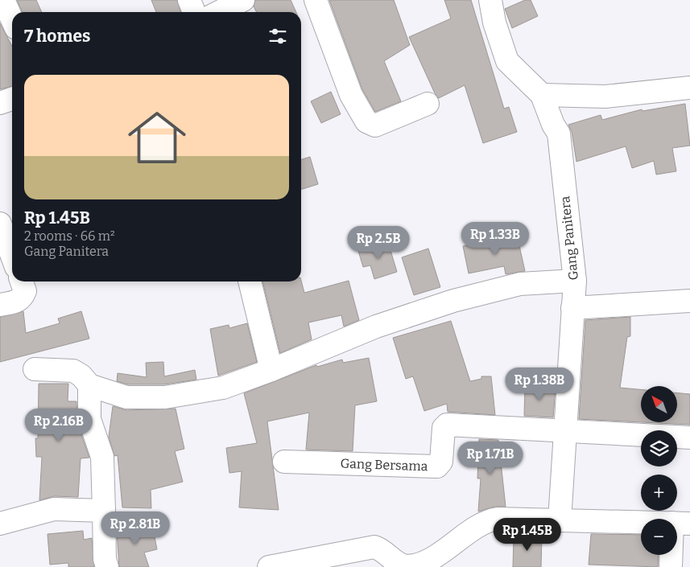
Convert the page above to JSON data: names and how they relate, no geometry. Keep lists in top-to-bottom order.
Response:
{
  "streets": {
    "street": ["Gang Panitera", "Gang Bersama"]
  },
  "crossings": [
    ["Gang Panitera", "Gang Bersama"]
  ],
  "north": "top left",
  "page": {
    "heading": "7 homes",
    "list": [
      {
        "name": "Rp 1.45B",
        "note": "2 rooms · 66 m² · Gang Panitera"
      }
    ],
    "price": [
      "Rp 1.33B",
      "Rp 2.5B",
      "Rp 1.38B",
      "Rp 2.16B",
      "Rp 1.71B",
      "Rp 2.81B",
      "Rp 1.45B"
    ],
    "map_buttons": ["+", "−"]
  }
}
